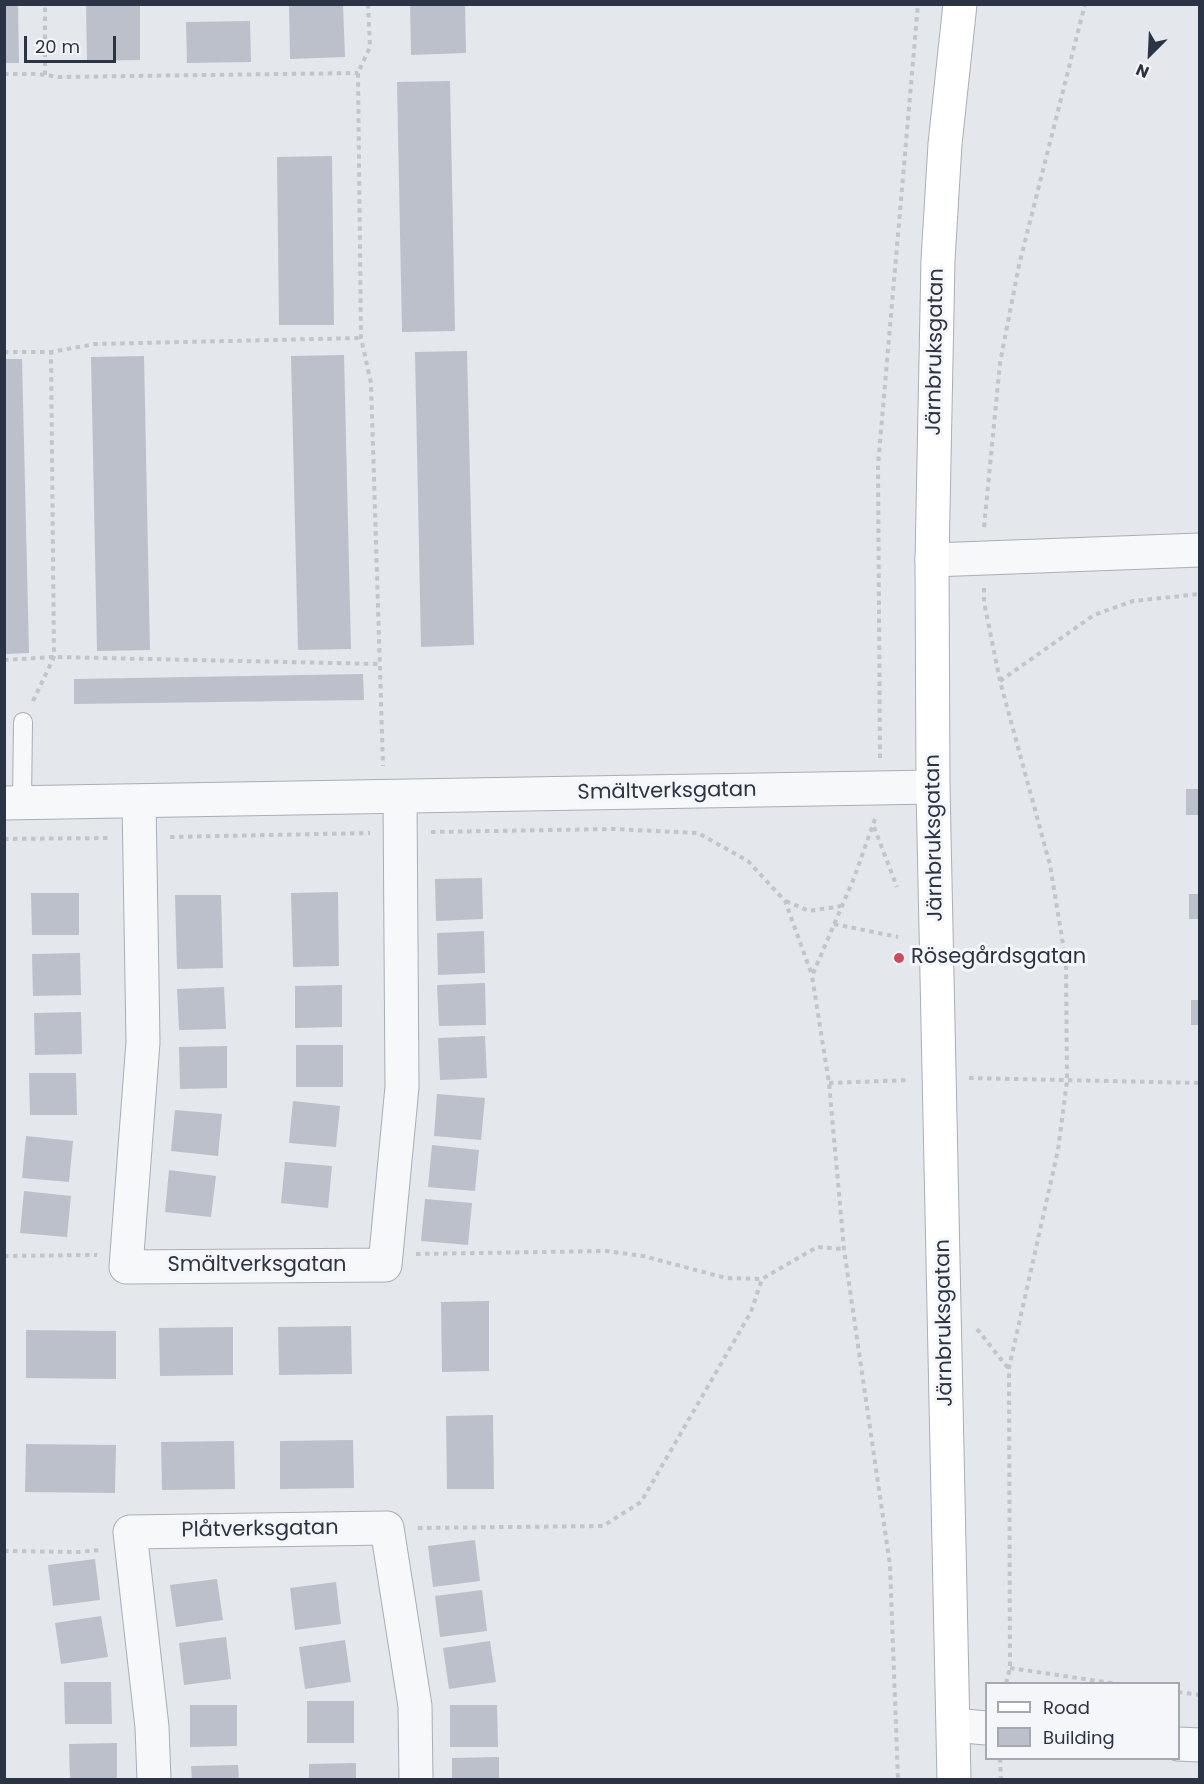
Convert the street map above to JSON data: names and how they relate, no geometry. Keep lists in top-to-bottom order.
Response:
{
  "streets": {
    "street": ["Järnbruksgatan", "Smältverksgatan", "Plåtverksgatan"]
  },
  "crossings": [
    ["Järnbruksgatan", "Smältverksgatan"]
  ],
  "places": ["Rösegårdsgatan"],
  "legend": ["Road", "Building"],
  "scale_bar": "20 m",
  "north": "bottom left"
}
